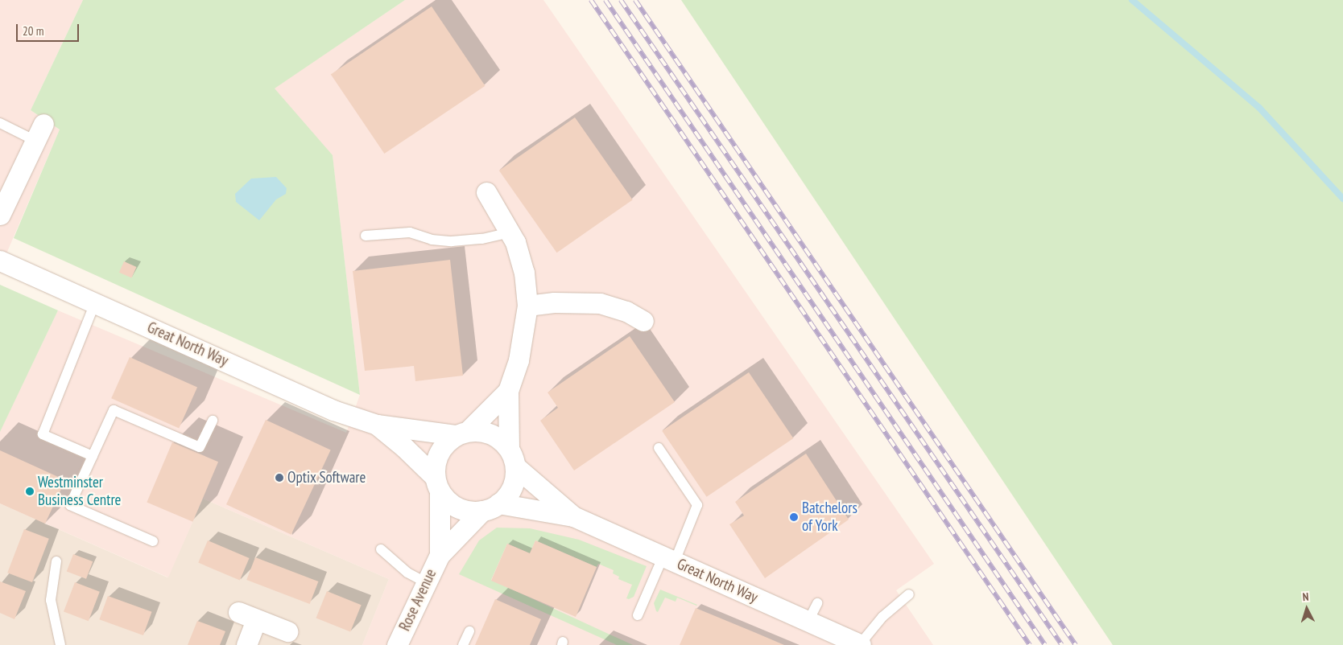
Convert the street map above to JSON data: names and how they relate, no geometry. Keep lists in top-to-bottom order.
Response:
{
  "streets": {
    "street": ["Great North Way", "Rose Avenue"]
  },
  "crossings": [
    ["Great North Way", "Rose Avenue"]
  ],
  "places": ["Optix Software", "Westminster Business Centre", "Batchelors of York"],
  "scale_bar": "20 m",
  "north": "top"
}
